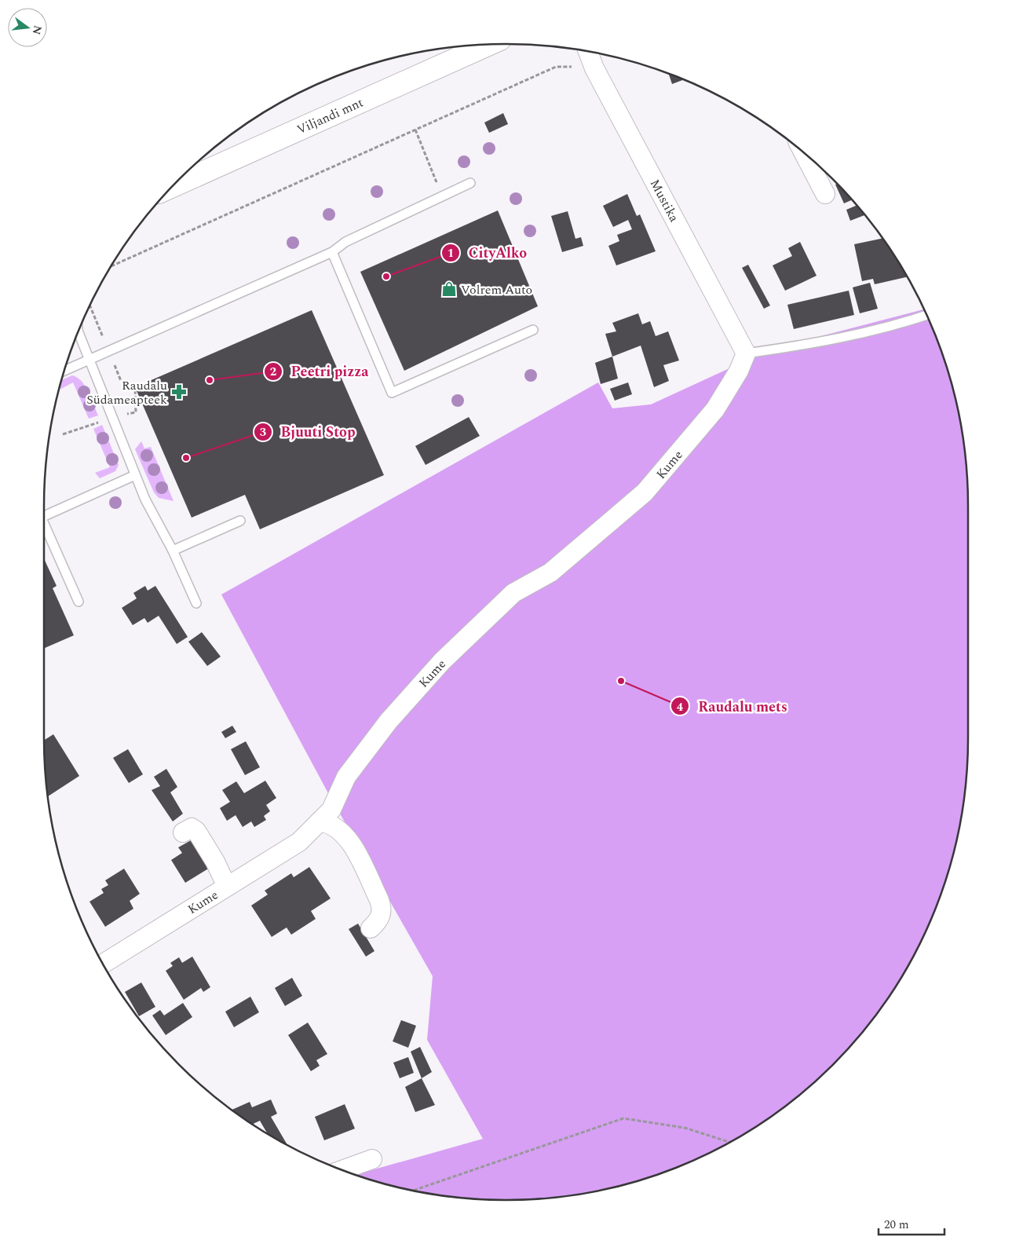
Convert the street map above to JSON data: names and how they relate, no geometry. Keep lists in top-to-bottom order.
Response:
{
  "streets": {
    "main road": ["Viljandi mnt"],
    "street": ["Mustika", "Kume"]
  },
  "crossings": [
    ["Mustika", "Kume"]
  ],
  "places": {
    "other": [
      "CityAlko",
      "Peetri pizza",
      "Bjuuti Stop",
      "Raudalu mets"
    ],
    "shop": ["Volrem Auto"],
    "pharmacy": ["Raudalu Südameapteek"]
  },
  "scale_bar": "20 m",
  "north": "right"
}
